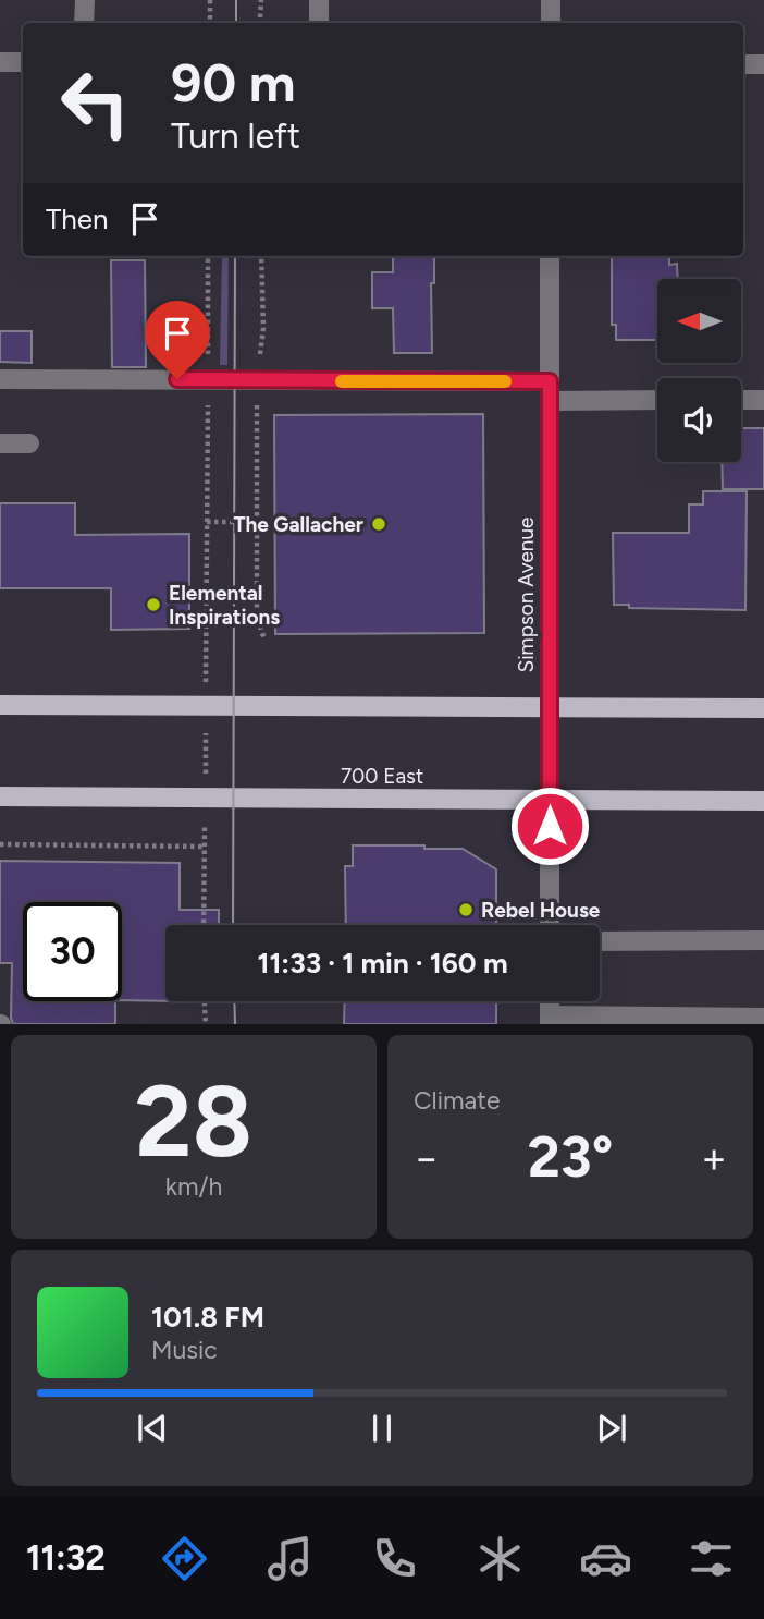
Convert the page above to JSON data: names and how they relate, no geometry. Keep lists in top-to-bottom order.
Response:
{
  "streets": {
    "main road": ["700 East"],
    "street": ["Simpson Avenue"]
  },
  "crossings": [
    ["Simpson Avenue", "700 East"]
  ],
  "places": ["The Gallacher", "Elemental Inspirations", "Rebel House"],
  "north": "left",
  "page": {
    "turn": ["90 m", "Turn left"],
    "then": "Then",
    "limit": "30",
    "trip": "11:33 · 1 min · 160 m",
    "tile": [
      ["28", "km/h"],
      "Climate"
    ],
    "heat": ["−", "23°", "+"],
    "song": ["101.8 FM", "Music"],
    "tabs": "11:32"
  }
}
